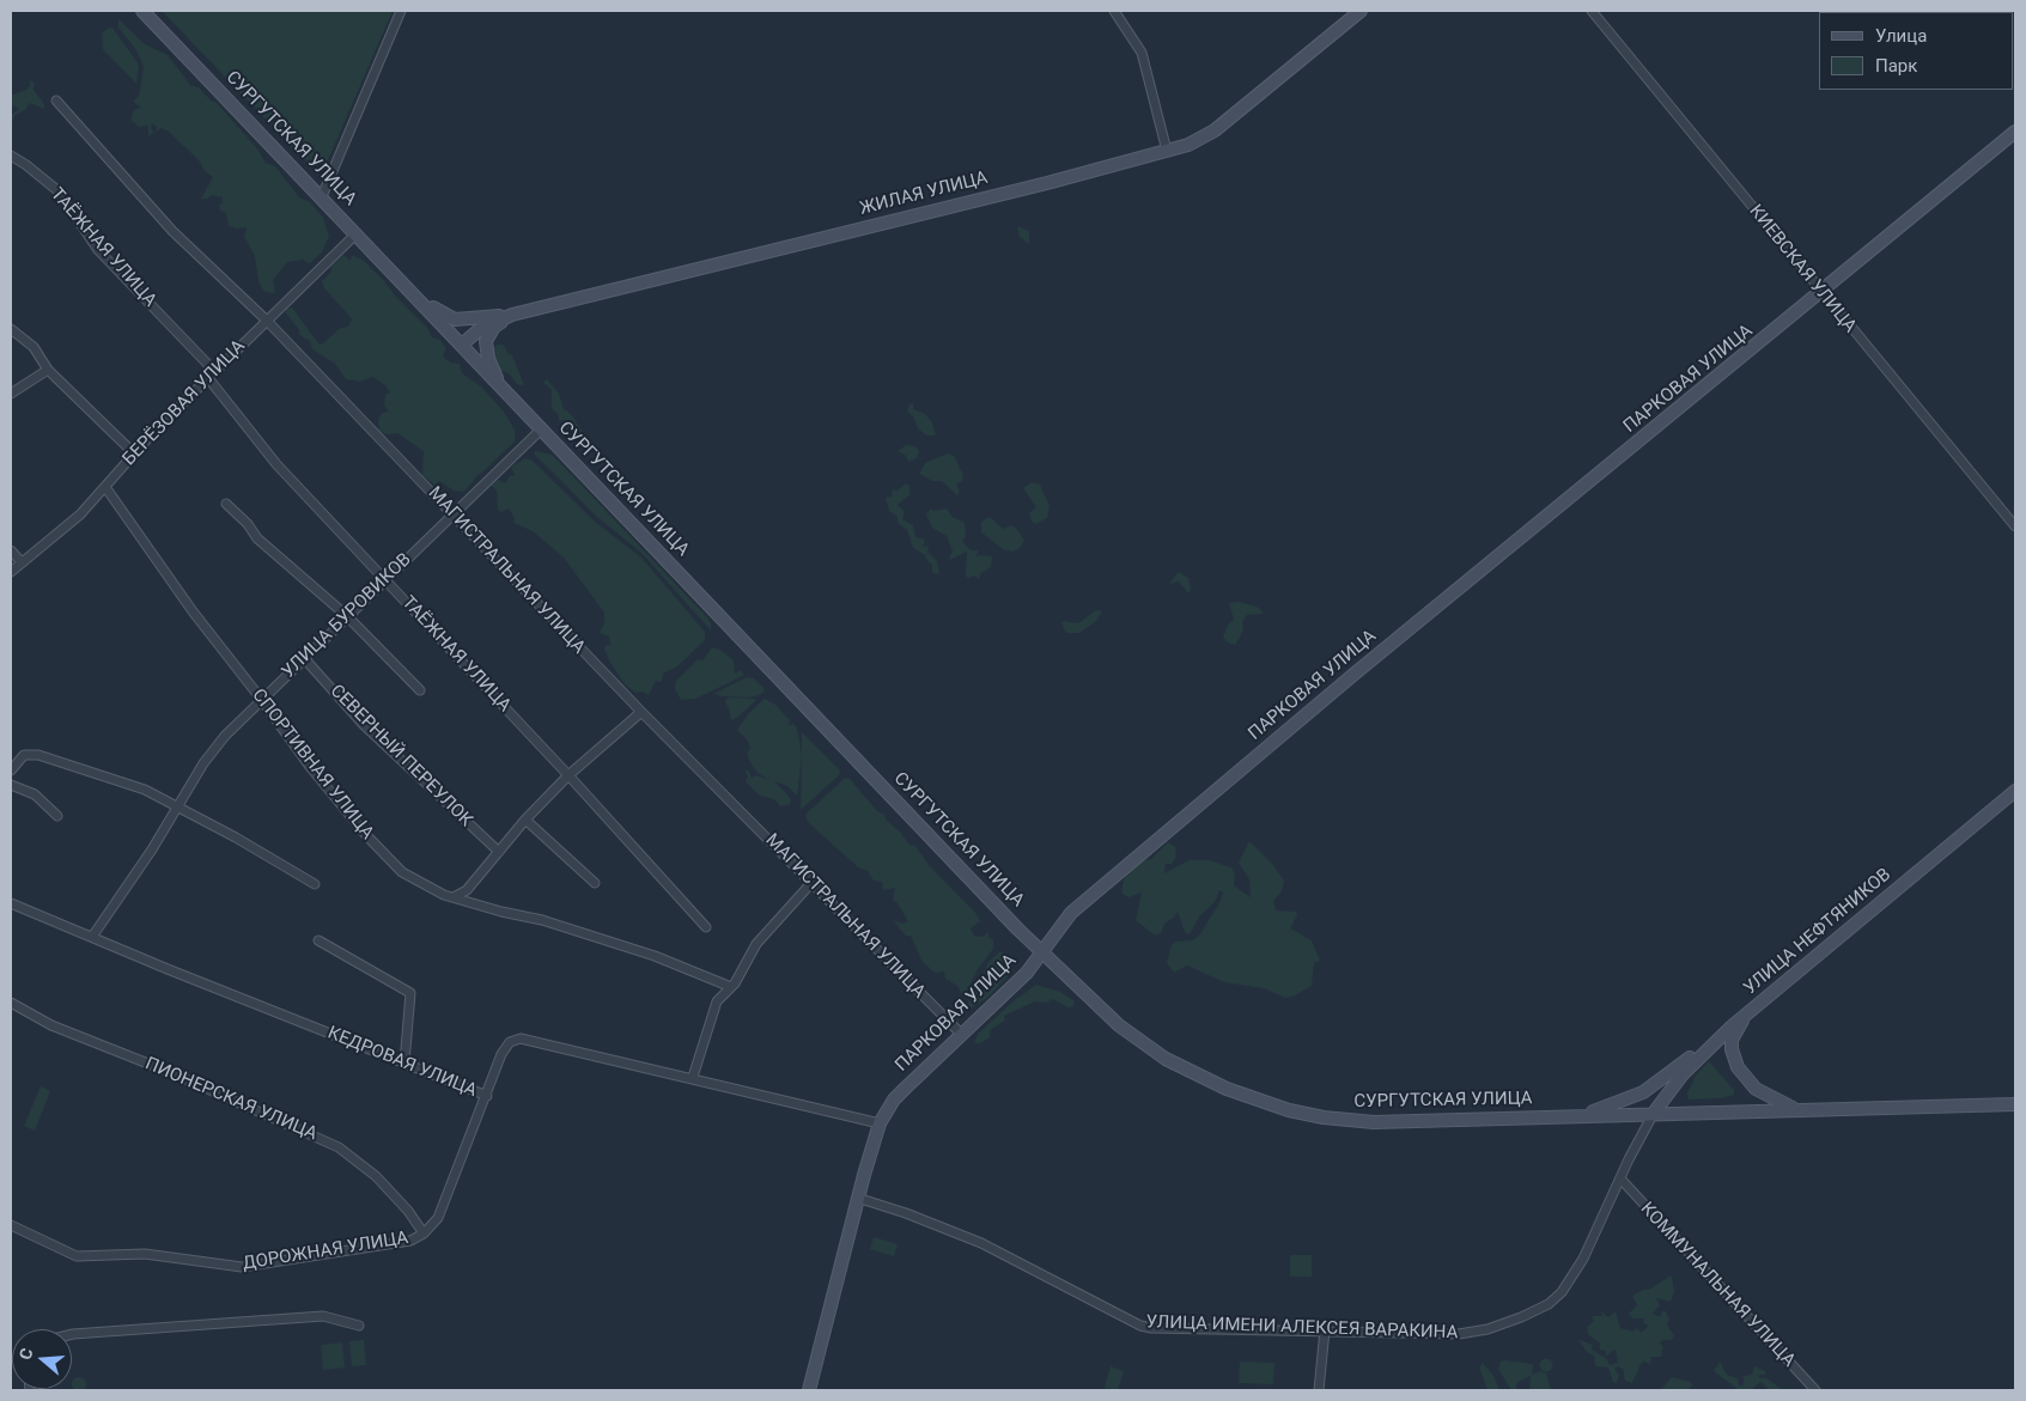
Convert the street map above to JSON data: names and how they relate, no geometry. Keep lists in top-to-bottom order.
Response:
{
  "streets": {
    "main road": [
      "СУРГУТСКАЯ УЛИЦА",
      "ЖИЛАЯ УЛИЦА",
      "ПАРКОВАЯ УЛИЦА",
      "УЛИЦА НЕФТЯНИКОВ"
    ],
    "street": [
      "ТАЁЖНАЯ УЛИЦА",
      "КИЕВСКАЯ УЛИЦА",
      "БЕРЁЗОВАЯ УЛИЦА",
      "МАГИСТРАЛЬНАЯ УЛИЦА",
      "УЛИЦА БУРОВИКОВ",
      "СЕВЕРНЫЙ ПЕРЕУЛОК",
      "СПОРТИВНАЯ УЛИЦА",
      "КЕДРОВАЯ УЛИЦА",
      "ПИОНЕРСКАЯ УЛИЦА",
      "ДОРОЖНАЯ УЛИЦА",
      "КОММУНАЛЬНАЯ УЛИЦА",
      "УЛИЦА ИМЕНИ АЛЕКСЕЯ ВАРАКИНА"
    ]
  },
  "crossings": [
    ["СУРГУТСКАЯ УЛИЦА", "ЖИЛАЯ УЛИЦА"],
    ["СУРГУТСКАЯ УЛИЦА", "ПАРКОВАЯ УЛИЦА"],
    ["СУРГУТСКАЯ УЛИЦА", "БЕРЁЗОВАЯ УЛИЦА"],
    ["СУРГУТСКАЯ УЛИЦА", "УЛИЦА БУРОВИКОВ"],
    ["СУРГУТСКАЯ УЛИЦА", "УЛИЦА НЕФТЯНИКОВ"],
    ["СУРГУТСКАЯ УЛИЦА", "УЛИЦА ИМЕНИ АЛЕКСЕЯ ВАРАКИНА"],
    ["ТАЁЖНАЯ УЛИЦА", "БЕРЁЗОВАЯ УЛИЦА"],
    ["ТАЁЖНАЯ УЛИЦА", "УЛИЦА БУРОВИКОВ"],
    ["КИЕВСКАЯ УЛИЦА", "ПАРКОВАЯ УЛИЦА"],
    ["ПАРКОВАЯ УЛИЦА", "МАГИСТРАЛЬНАЯ УЛИЦА"],
    ["ПАРКОВАЯ УЛИЦА", "КЕДРОВАЯ УЛИЦА"],
    ["ПАРКОВАЯ УЛИЦА", "УЛИЦА ИМЕНИ АЛЕКСЕЯ ВАРАКИНА"],
    ["БЕРЁЗОВАЯ УЛИЦА", "МАГИСТРАЛЬНАЯ УЛИЦА"],
    ["БЕРЁЗОВАЯ УЛИЦА", "СПОРТИВНАЯ УЛИЦА"],
    ["МАГИСТРАЛЬНАЯ УЛИЦА", "УЛИЦА БУРОВИКОВ"],
    ["УЛИЦА БУРОВИКОВ", "СЕВЕРНЫЙ ПЕРЕУЛОК"],
    ["УЛИЦА БУРОВИКОВ", "СПОРТИВНАЯ УЛИЦА"],
    ["УЛИЦА БУРОВИКОВ", "КЕДРОВАЯ УЛИЦА"],
    ["УЛИЦА НЕФТЯНИКОВ", "УЛИЦА ИМЕНИ АЛЕКСЕЯ ВАРАКИНА"],
    ["КЕДРОВАЯ УЛИЦА", "ДОРОЖНАЯ УЛИЦА"],
    ["ПИОНЕРСКАЯ УЛИЦА", "ДОРОЖНАЯ УЛИЦА"],
    ["КОММУНАЛЬНАЯ УЛИЦА", "УЛИЦА ИМЕНИ АЛЕКСЕЯ ВАРАКИНА"]
  ],
  "legend": ["Улица", "Парк"],
  "north": "left"
}
